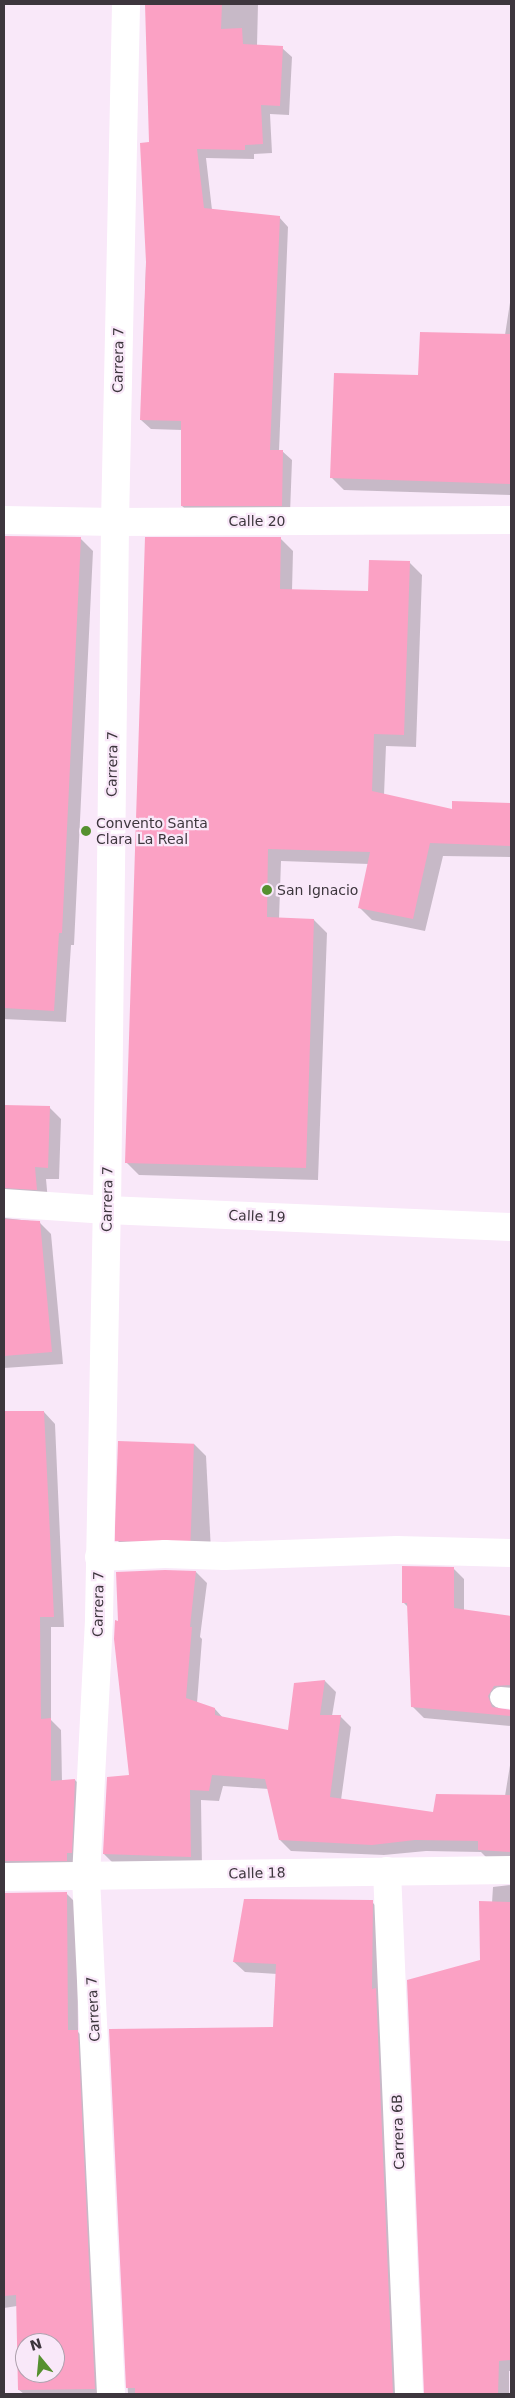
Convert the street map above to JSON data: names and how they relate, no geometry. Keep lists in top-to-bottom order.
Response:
{
  "streets": {
    "street": [
      "Carrera 7",
      "Calle 20",
      "Calle 19",
      "Calle 18",
      "Carrera 6B"
    ]
  },
  "crossings": [
    ["Carrera 7", "Calle 20"],
    ["Carrera 7", "Calle 19"],
    ["Carrera 7", "Calle 18"],
    ["Calle 18", "Carrera 6B"]
  ],
  "places": ["Convento Santa Clara La Real", "San Ignacio"],
  "north": "top"
}
